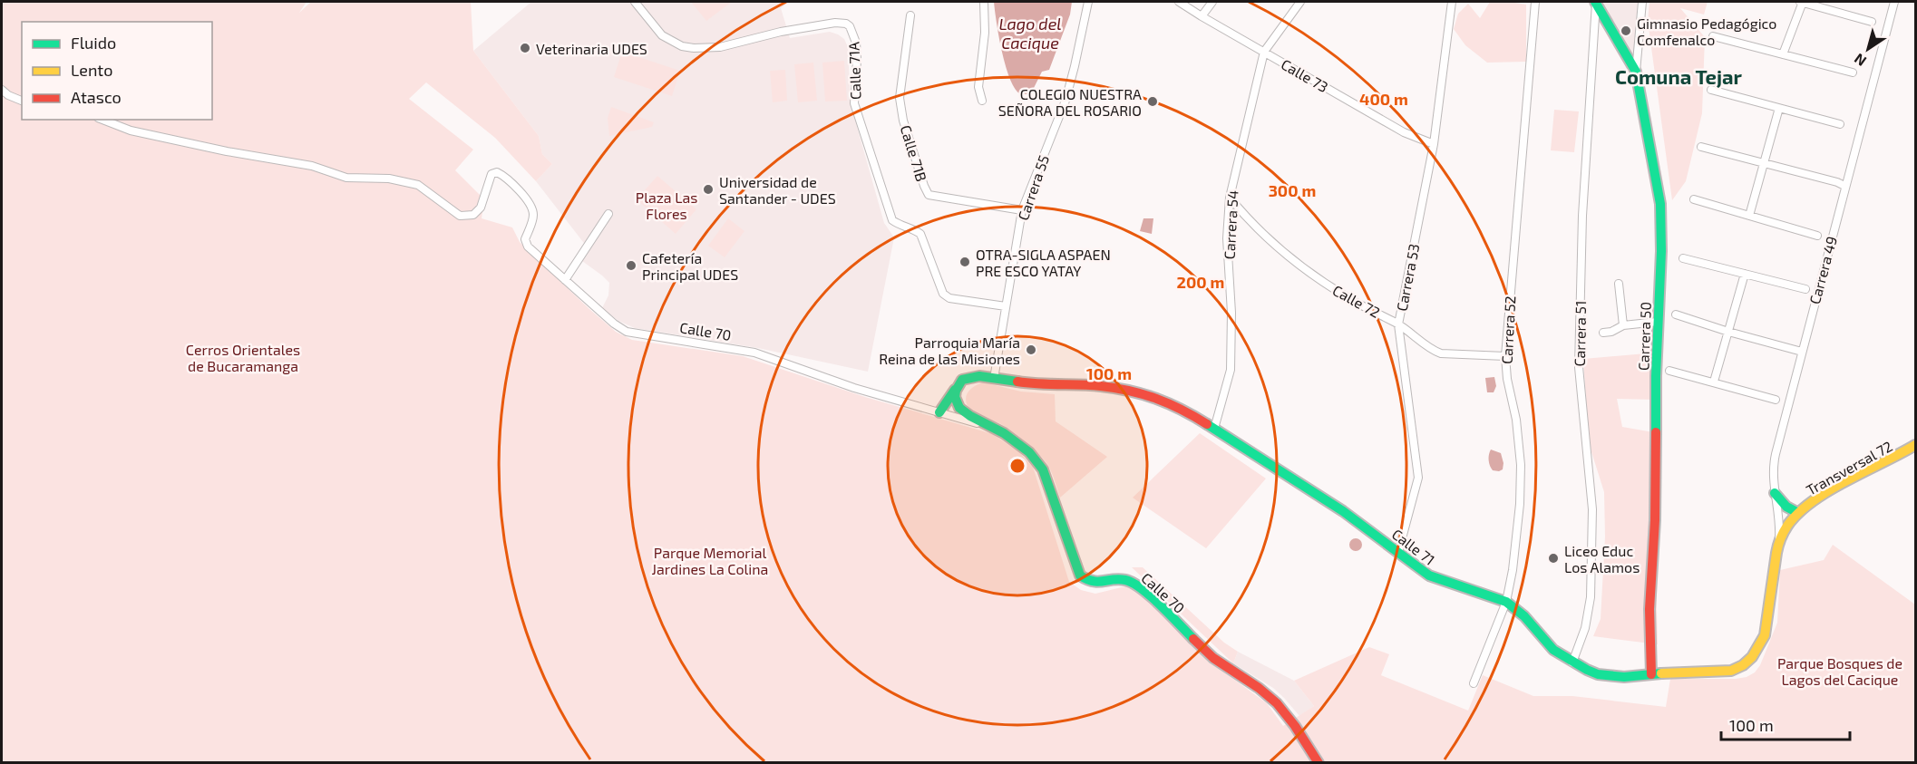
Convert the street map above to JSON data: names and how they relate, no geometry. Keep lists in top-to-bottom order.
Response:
{
  "streets": {
    "street": [
      "Calle 71A",
      "Calle 73",
      "Calle 71B",
      "Carrera 55",
      "Carrera 54",
      "Carrera 49",
      "Carrera 53",
      "Calle 72",
      "Carrera 52",
      "Calle 70",
      "Carrera 51",
      "Carrera 50",
      "Transversal 72",
      "Calle 71"
    ]
  },
  "crossings": [
    ["Calle 71A", "Carrera 55"],
    ["Calle 73", "Carrera 54"],
    ["Calle 73", "Carrera 53"],
    ["Calle 71B", "Carrera 55"],
    ["Carrera 55", "Calle 71"],
    ["Carrera 54", "Calle 72"],
    ["Carrera 54", "Calle 71"],
    ["Carrera 49", "Transversal 72"],
    ["Carrera 49", "Calle 71"],
    ["Carrera 53", "Calle 72"],
    ["Carrera 53", "Calle 71"],
    ["Calle 72", "Carrera 52"],
    ["Carrera 52", "Calle 71"],
    ["Carrera 51", "Calle 71"],
    ["Carrera 50", "Calle 71"],
    ["Transversal 72", "Calle 71"]
  ],
  "districts": ["Comuna Tejar"],
  "water": ["Lago del Cacique"],
  "parks": [
    "Plaza Las Flores",
    "Cerros Orientales de Bucaramanga",
    "Parque Memorial Jardines La Colina",
    "Parque Bosques de Lagos del Cacique"
  ],
  "places": [
    "Gimnasio Pedagógico Comfenalco",
    "Veterinaria UDES",
    "COLEGIO NUESTRA SEÑORA DEL ROSARIO",
    "Universidad de Santander - UDES",
    "OTRA-SIGLA ASPAEN PRE ESCO YATAY",
    "Cafetería Principal UDES",
    "Parroquia María Reina de las Misiones",
    "Liceo Educ Los Alamos"
  ],
  "legend": ["Fluido", "Lento", "Atasco"],
  "scale_bar": "100 m",
  "north": "bottom left",
  "rings": [
    "400 m",
    "300 m",
    "200 m",
    "100 m"
  ]
}
